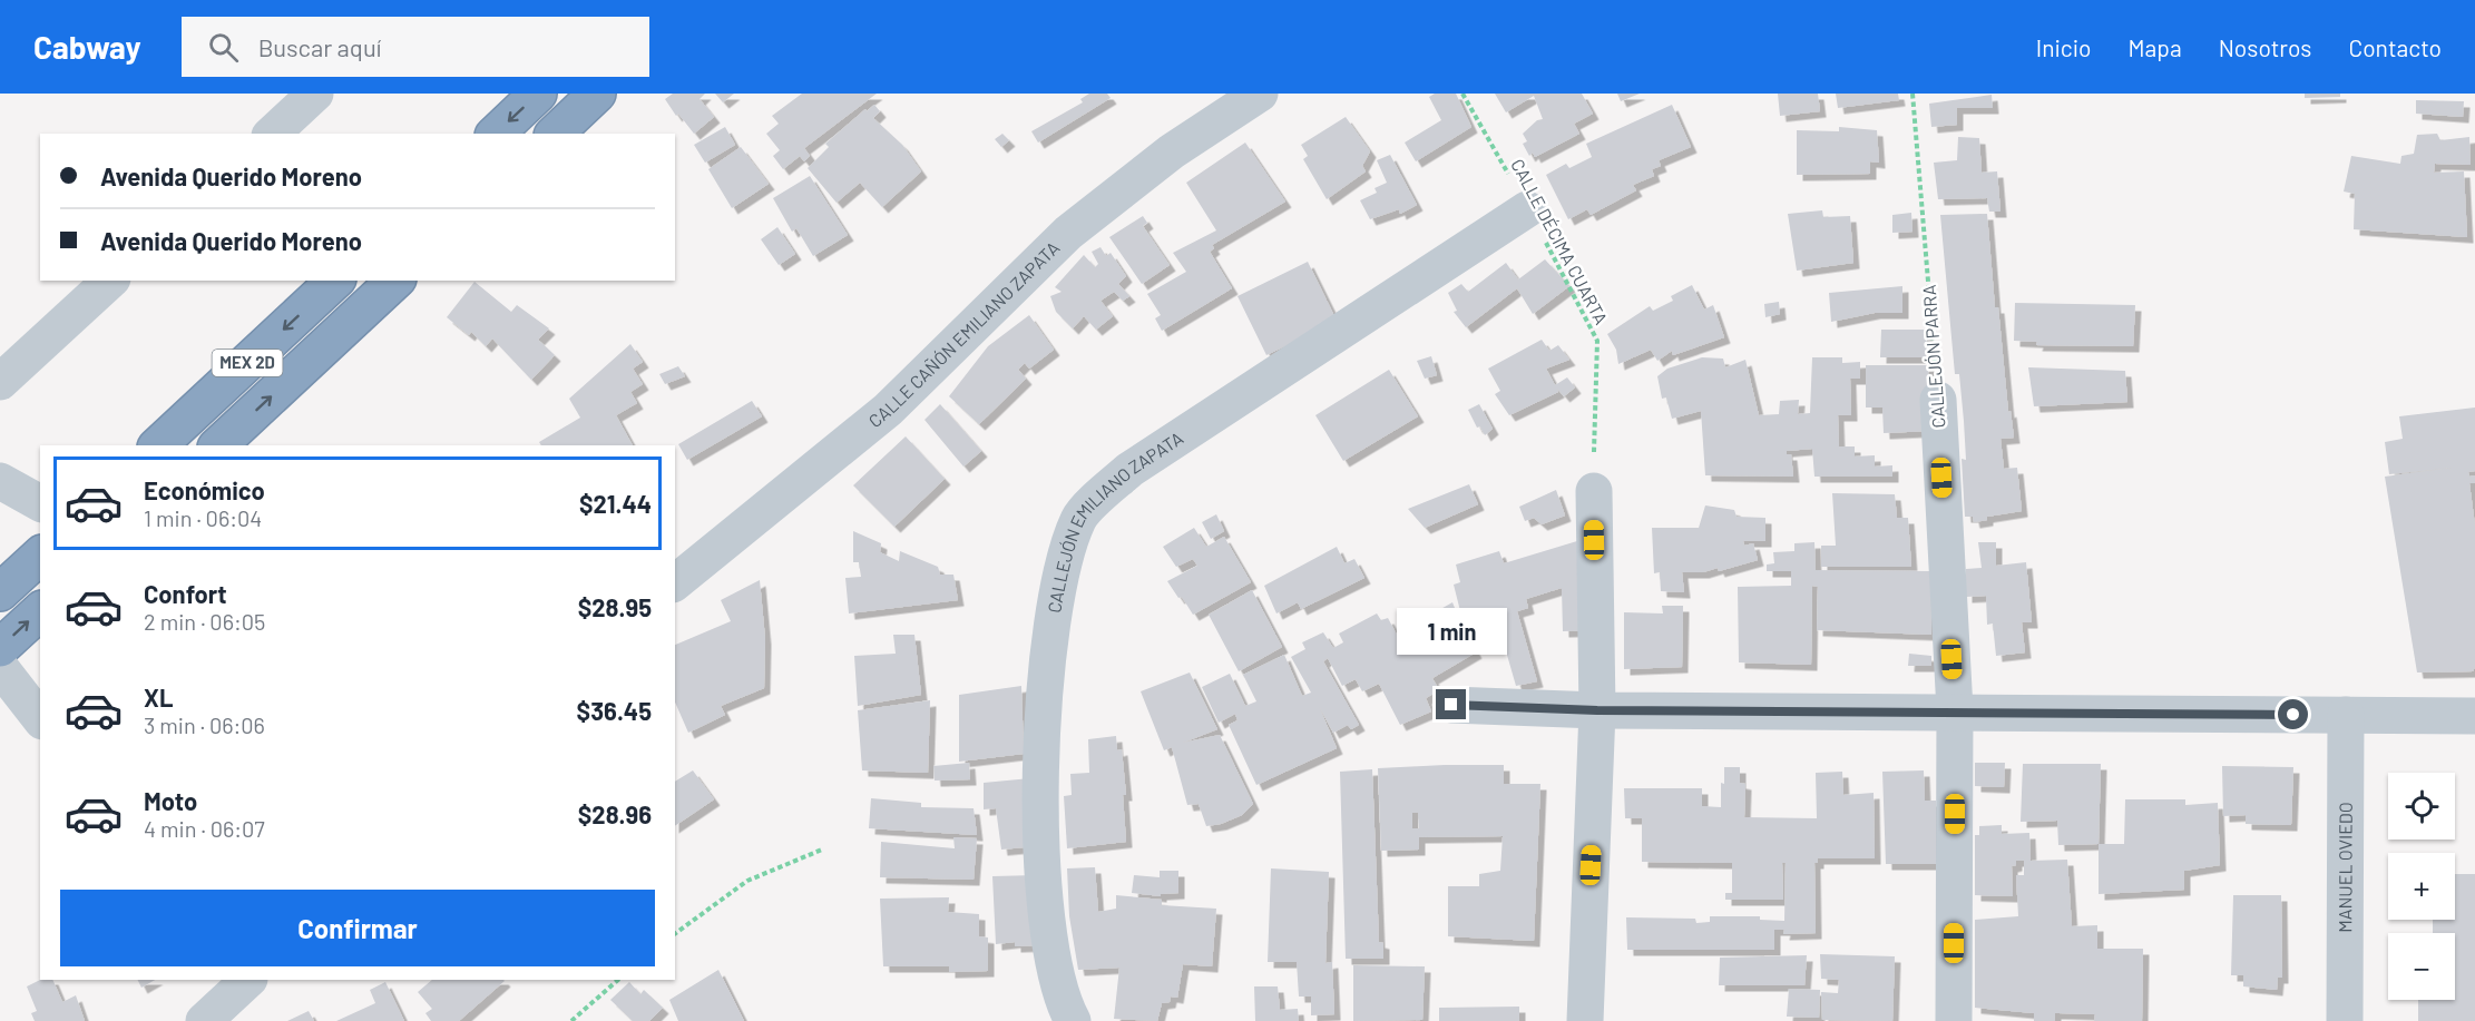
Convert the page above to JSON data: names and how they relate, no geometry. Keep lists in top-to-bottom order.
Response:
{
  "streets": {
    "highway": ["MEX 2D"],
    "street": [
      "CALLE CAÑÓN EMILIANO ZAPATA",
      "CALLEJÓN PARRA",
      "CALLEJÓN EMILIANO ZAPATA",
      "MANUEL OVIEDO"
    ],
    "path": ["CALLE DÉCIMA CUARTA"]
  },
  "crossings": [
    ["CALLE DÉCIMA CUARTA", "CALLEJÓN EMILIANO ZAPATA"]
  ],
  "page": {
    "header": "Cabway",
    "search": "Buscar aquí",
    "nav": [
      "Inicio",
      "Mapa",
      "Nosotros",
      "Contacto"
    ],
    "banner": ["Avenida Querido Moreno", "Avenida Querido Moreno"],
    "list": [
      {
        "name": "Económico",
        "note": "1 min · 06:04",
        "value": "$21.44"
      },
      {
        "name": "Confort",
        "note": "2 min · 06:05",
        "value": "$28.95"
      },
      {
        "name": "XL",
        "note": "3 min · 06:06",
        "value": "$36.45"
      },
      {
        "name": "Moto",
        "note": "4 min · 06:07",
        "value": "$28.96"
      }
    ],
    "bubble": "1 min",
    "map_buttons": ["+", "−"],
    "buttons": "Confirmar"
  }
}
